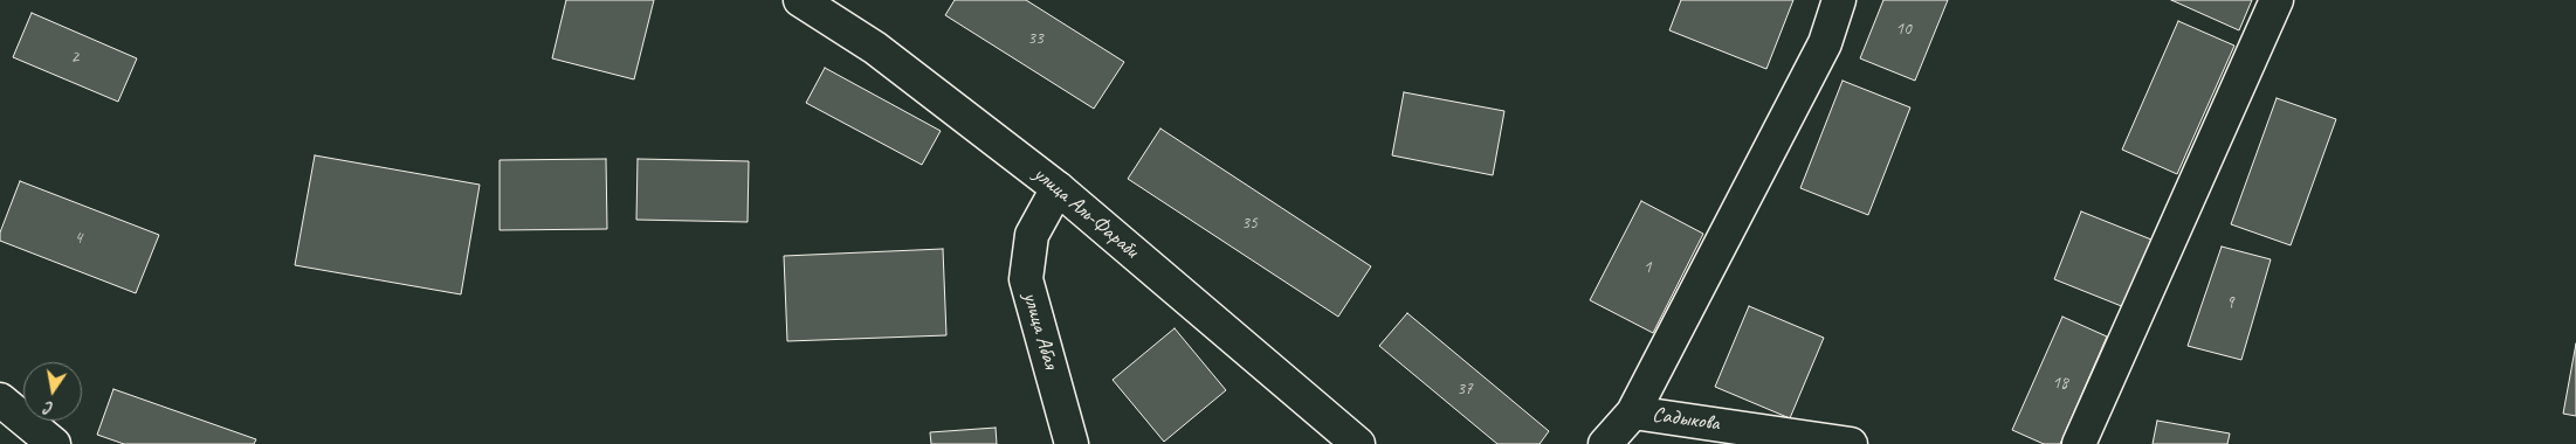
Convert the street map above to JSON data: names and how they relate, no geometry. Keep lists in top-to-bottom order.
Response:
{
  "streets": {
    "street": ["улица Аль-Фараби", "улица Абая", "Садыкова"]
  },
  "crossings": [
    ["улица Аль-Фараби", "улица Абая"]
  ],
  "house_numbers": [
    "10",
    "33",
    "2",
    "35",
    "4",
    "1",
    "9",
    "18",
    "37"
  ],
  "north": "bottom"
}
